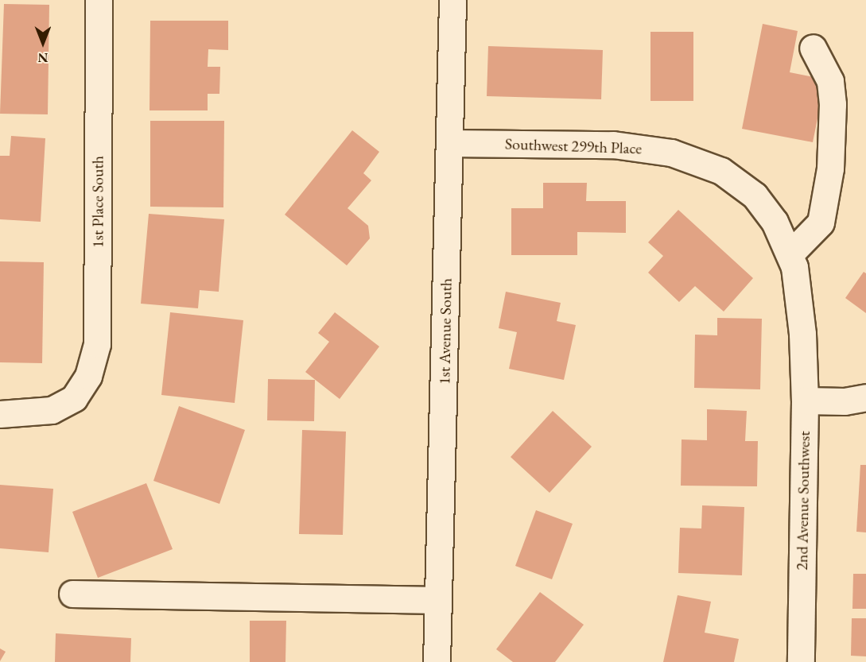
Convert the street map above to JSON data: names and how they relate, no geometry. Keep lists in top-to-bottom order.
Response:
{
  "streets": {
    "street": [
      "Southwest 299th Place",
      "1st Place South",
      "1st Avenue South",
      "2nd Avenue Southwest"
    ]
  },
  "crossings": [
    ["Southwest 299th Place", "1st Avenue South"],
    ["Southwest 299th Place", "2nd Avenue Southwest"]
  ],
  "north": "bottom"
}
